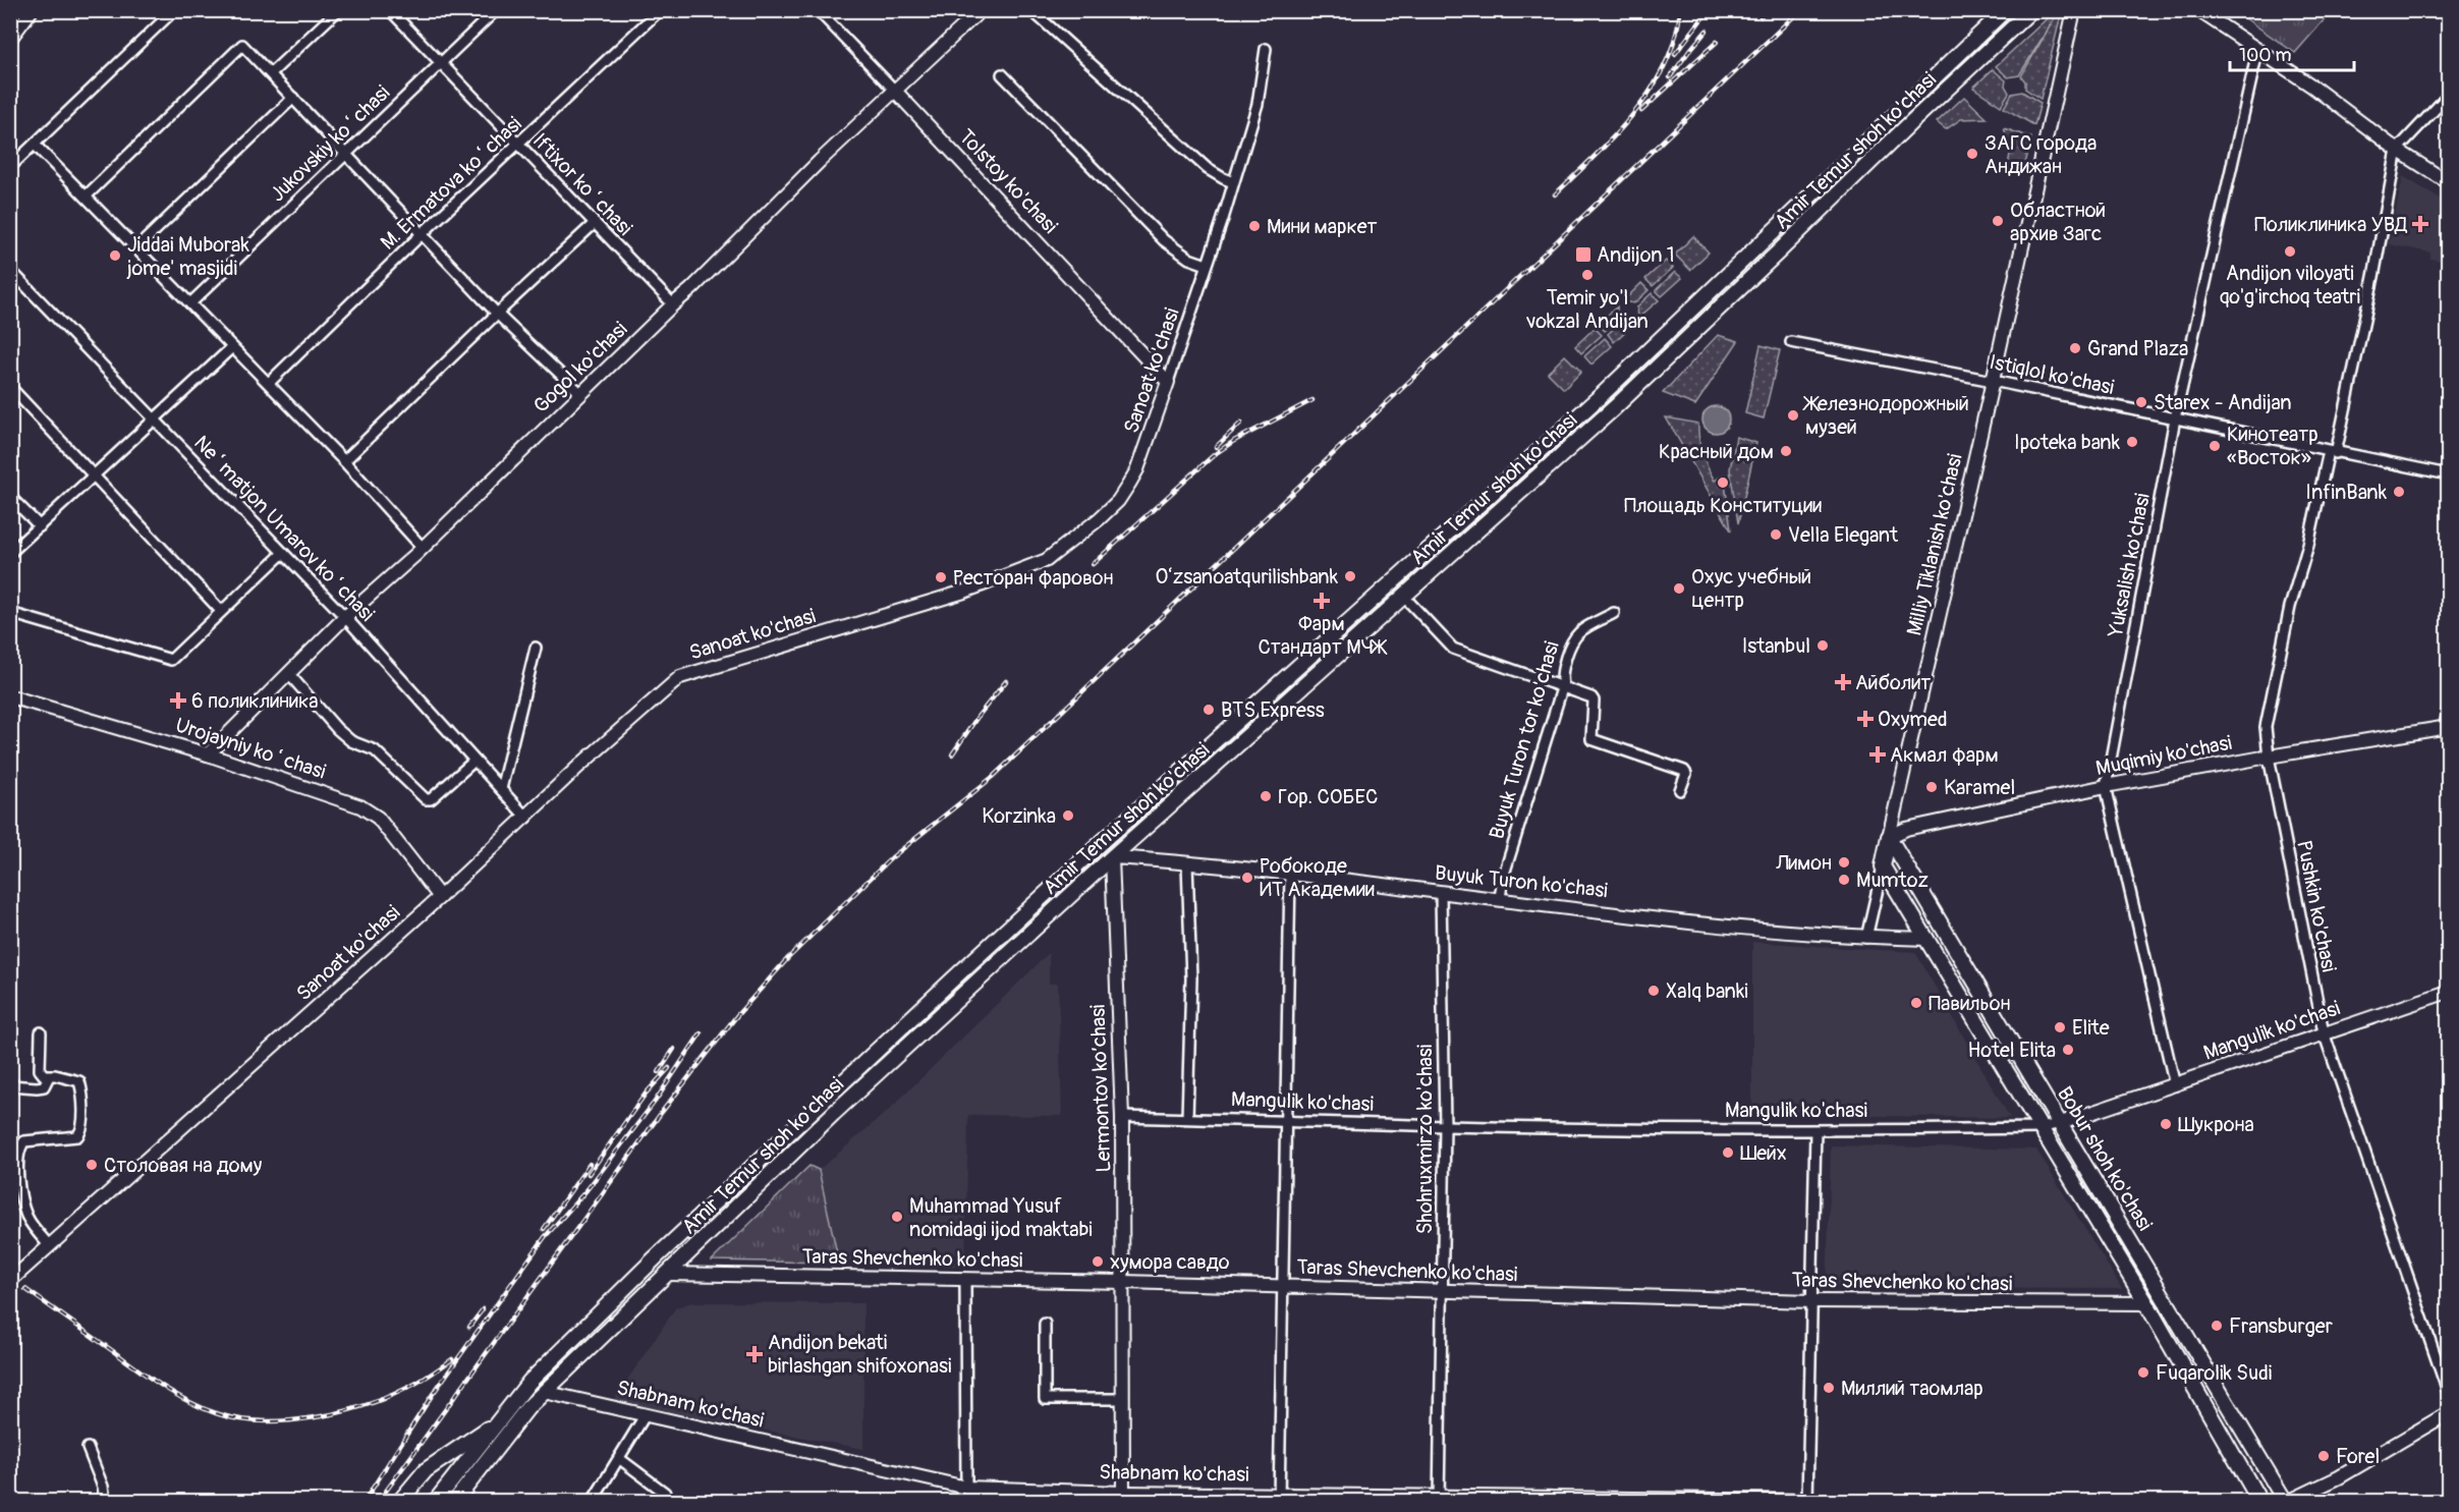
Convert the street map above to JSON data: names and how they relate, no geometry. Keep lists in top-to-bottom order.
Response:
{
  "streets": {
    "main road": ["Amir Temur shoh ko'chasi", "Bobur shoh ko'chasi"],
    "street": [
      "Jukovskiy koʻchasi",
      "Tolstoy ko'chasi",
      "M. Ermatova koʻchasi",
      "Iftixor koʻchasi",
      "Gogol ko'chasi",
      "Sanoat ko'chasi",
      "Istiqlol ko'chasi",
      "Neʻmatjon Umarov koʻchasi",
      "Milliy Tiklanish ko'chasi",
      "Yuksalish ko'chasi",
      "Buyuk Turon tor ko'chasi",
      "Urоjayniy koʻchasi",
      "Muqimiy ko'chasi",
      "Buyuk Turon ko'chasi",
      "Pushkin ko'chasi",
      "Mangulik ko'chasi",
      "Lermontov ko’chasi",
      "Shohruxmirzo ko'chasi",
      "Taras Shevchenko ko'chasi",
      "Shabnam ko'chasi"
    ]
  },
  "crossings": [
    ["Jukovskiy koʻchasi", "Iftixor koʻchasi"],
    ["Amir Temur shoh ko'chasi", "Buyuk Turon ko'chasi"],
    ["Amir Temur shoh ko'chasi", "Lermontov ko’chasi"],
    ["Amir Temur shoh ko'chasi", "Taras Shevchenko ko'chasi"],
    ["Amir Temur shoh ko'chasi", "Shabnam ko'chasi"],
    ["Tolstoy ko'chasi", "Gogol ko'chasi"],
    ["Tolstoy ko'chasi", "Sanoat ko'chasi"],
    ["M. Ermatova koʻchasi", "Iftixor koʻchasi"],
    ["Iftixor koʻchasi", "Gogol ko'chasi"],
    ["Gogol ko'chasi", "Neʻmatjon Umarov koʻchasi"],
    ["Gogol ko'chasi", "Urоjayniy koʻchasi"],
    ["Sanoat ko'chasi", "Neʻmatjon Umarov koʻchasi"],
    ["Sanoat ko'chasi", "Urоjayniy koʻchasi"],
    ["Istiqlol ko'chasi", "Milliy Tiklanish ko'chasi"],
    ["Istiqlol ko'chasi", "Yuksalish ko'chasi"],
    ["Istiqlol ko'chasi", "Pushkin ko'chasi"],
    ["Milliy Tiklanish ko'chasi", "Muqimiy ko'chasi"],
    ["Milliy Tiklanish ko'chasi", "Bobur shoh ko'chasi"],
    ["Yuksalish ko'chasi", "Muqimiy ko'chasi"],
    ["Yuksalish ko'chasi", "Mangulik ko'chasi"],
    ["Buyuk Turon tor ko'chasi", "Buyuk Turon ko'chasi"],
    ["Muqimiy ko'chasi", "Pushkin ko'chasi"],
    ["Muqimiy ko'chasi", "Bobur shoh ko'chasi"],
    ["Buyuk Turon ko'chasi", "Lermontov ko’chasi"],
    ["Buyuk Turon ko'chasi", "Shohruxmirzo ko'chasi"],
    ["Buyuk Turon ko'chasi", "Bobur shoh ko'chasi"],
    ["Pushkin ko'chasi", "Mangulik ko'chasi"],
    ["Mangulik ko'chasi", "Lermontov ko’chasi"],
    ["Mangulik ko'chasi", "Shohruxmirzo ko'chasi"],
    ["Mangulik ko'chasi", "Bobur shoh ko'chasi"],
    ["Lermontov ko’chasi", "Taras Shevchenko ko'chasi"],
    ["Lermontov ko’chasi", "Shabnam ko'chasi"],
    ["Shohruxmirzo ko'chasi", "Taras Shevchenko ko'chasi"],
    ["Shohruxmirzo ko'chasi", "Shabnam ko'chasi"],
    ["Bobur shoh ko'chasi", "Taras Shevchenko ko'chasi"]
  ],
  "places": {
    "other": [
      "ЗАГС города Андижан",
      "Областной архив Загс",
      "Мини маркет",
      "Andijon viloyati qo'g'irchoq teatri",
      "Jiddai Muborak jome' masjidi",
      "Temir yo'l vokzal Andijan",
      "Grand Plaza",
      "Starex - Andijan",
      "Железнодорожный музей",
      "Ipoteka bank",
      "Кинотеатр «Восток»",
      "Красный дом",
      "Площадь Конституции",
      "InfinBank",
      "Vella Elegant",
      "Oʻzsanoatqurilishbank",
      "Ресторан фаровон",
      "Охус учебный центр",
      "Istanbul",
      "BTS Express",
      "Karamel",
      "Гор. СОБЕС",
      "Korzinka",
      "Лимон",
      "Робокоде ИТ Академии",
      "Mumtoz",
      "Xalq banki",
      "Павильон",
      "Elite",
      "Hotel Elita",
      "Шукрона",
      "Шейх",
      "Столовая на дому",
      "Muhammad Yusuf nomidagi ijod maktabi",
      "хумора савдо",
      "Fransburger",
      "Fuqarolik Sudi",
      "Миллий таомлар",
      "Forel"
    ],
    "health": [
      "Поликлиника УВД",
      "Фарм Стандарт МЧЖ",
      "Айболит",
      "6 поликлиника",
      "Oxymed",
      "Акмал фарм",
      "Аndijon bekati birlashgan shifoxonasi"
    ],
    "transit": ["Andijon 1"]
  },
  "scale_bar": "100 m"
}
